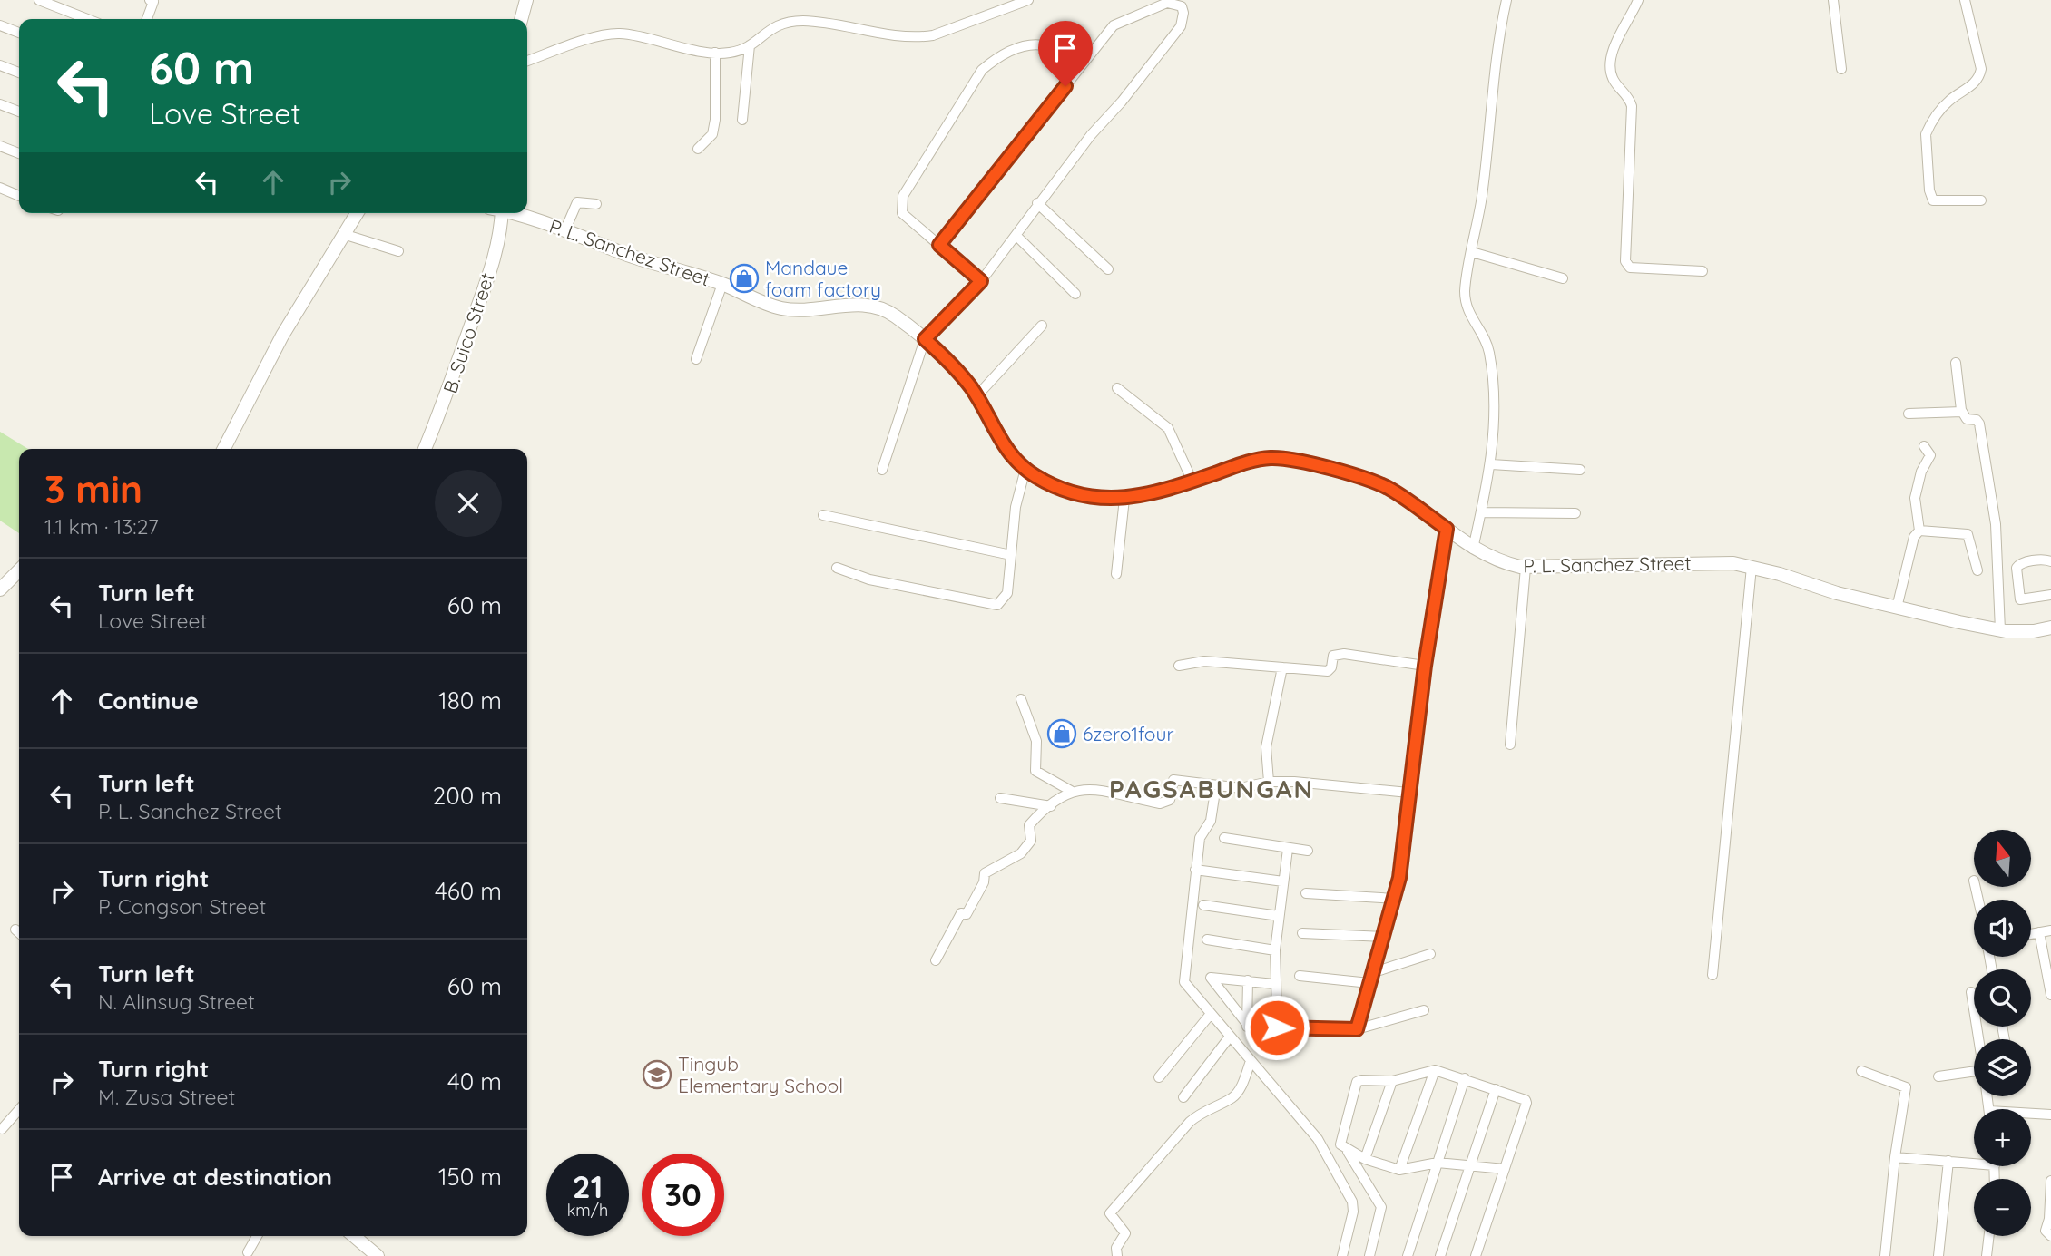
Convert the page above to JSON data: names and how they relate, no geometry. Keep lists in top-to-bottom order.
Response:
{
  "streets": {
    "street": ["P. L. Sanchez Street", "B. Suico Street"]
  },
  "districts": ["PAGSABUNGAN"],
  "places": {
    "shop": ["Mandaue foam factory", "6zero1four"],
    "school or university": ["Tingub Elementary School"]
  },
  "north": "top",
  "page": {
    "turn": ["60 m", "Love Street"],
    "heading": ["3 min", "1.1 km · 13:27"],
    "list": [
      {
        "name": "Turn left",
        "note": "Love Street",
        "value": "60 m"
      },
      {
        "name": "Continue",
        "value": "180 m"
      },
      {
        "name": "Turn left",
        "note": "P. L. Sanchez Street",
        "value": "200 m"
      },
      {
        "name": "Turn right",
        "note": "P. Congson Street",
        "value": "460 m"
      },
      {
        "name": "Turn left",
        "note": "N. Alinsug Street",
        "value": "60 m"
      },
      {
        "name": "Turn right",
        "note": "M. Zusa Street",
        "value": "40 m"
      },
      {
        "name": "Arrive at destination",
        "value": "150 m"
      }
    ],
    "map_buttons": ["+", "−"],
    "speed": "21 km/h",
    "limit": "30"
  }
}
